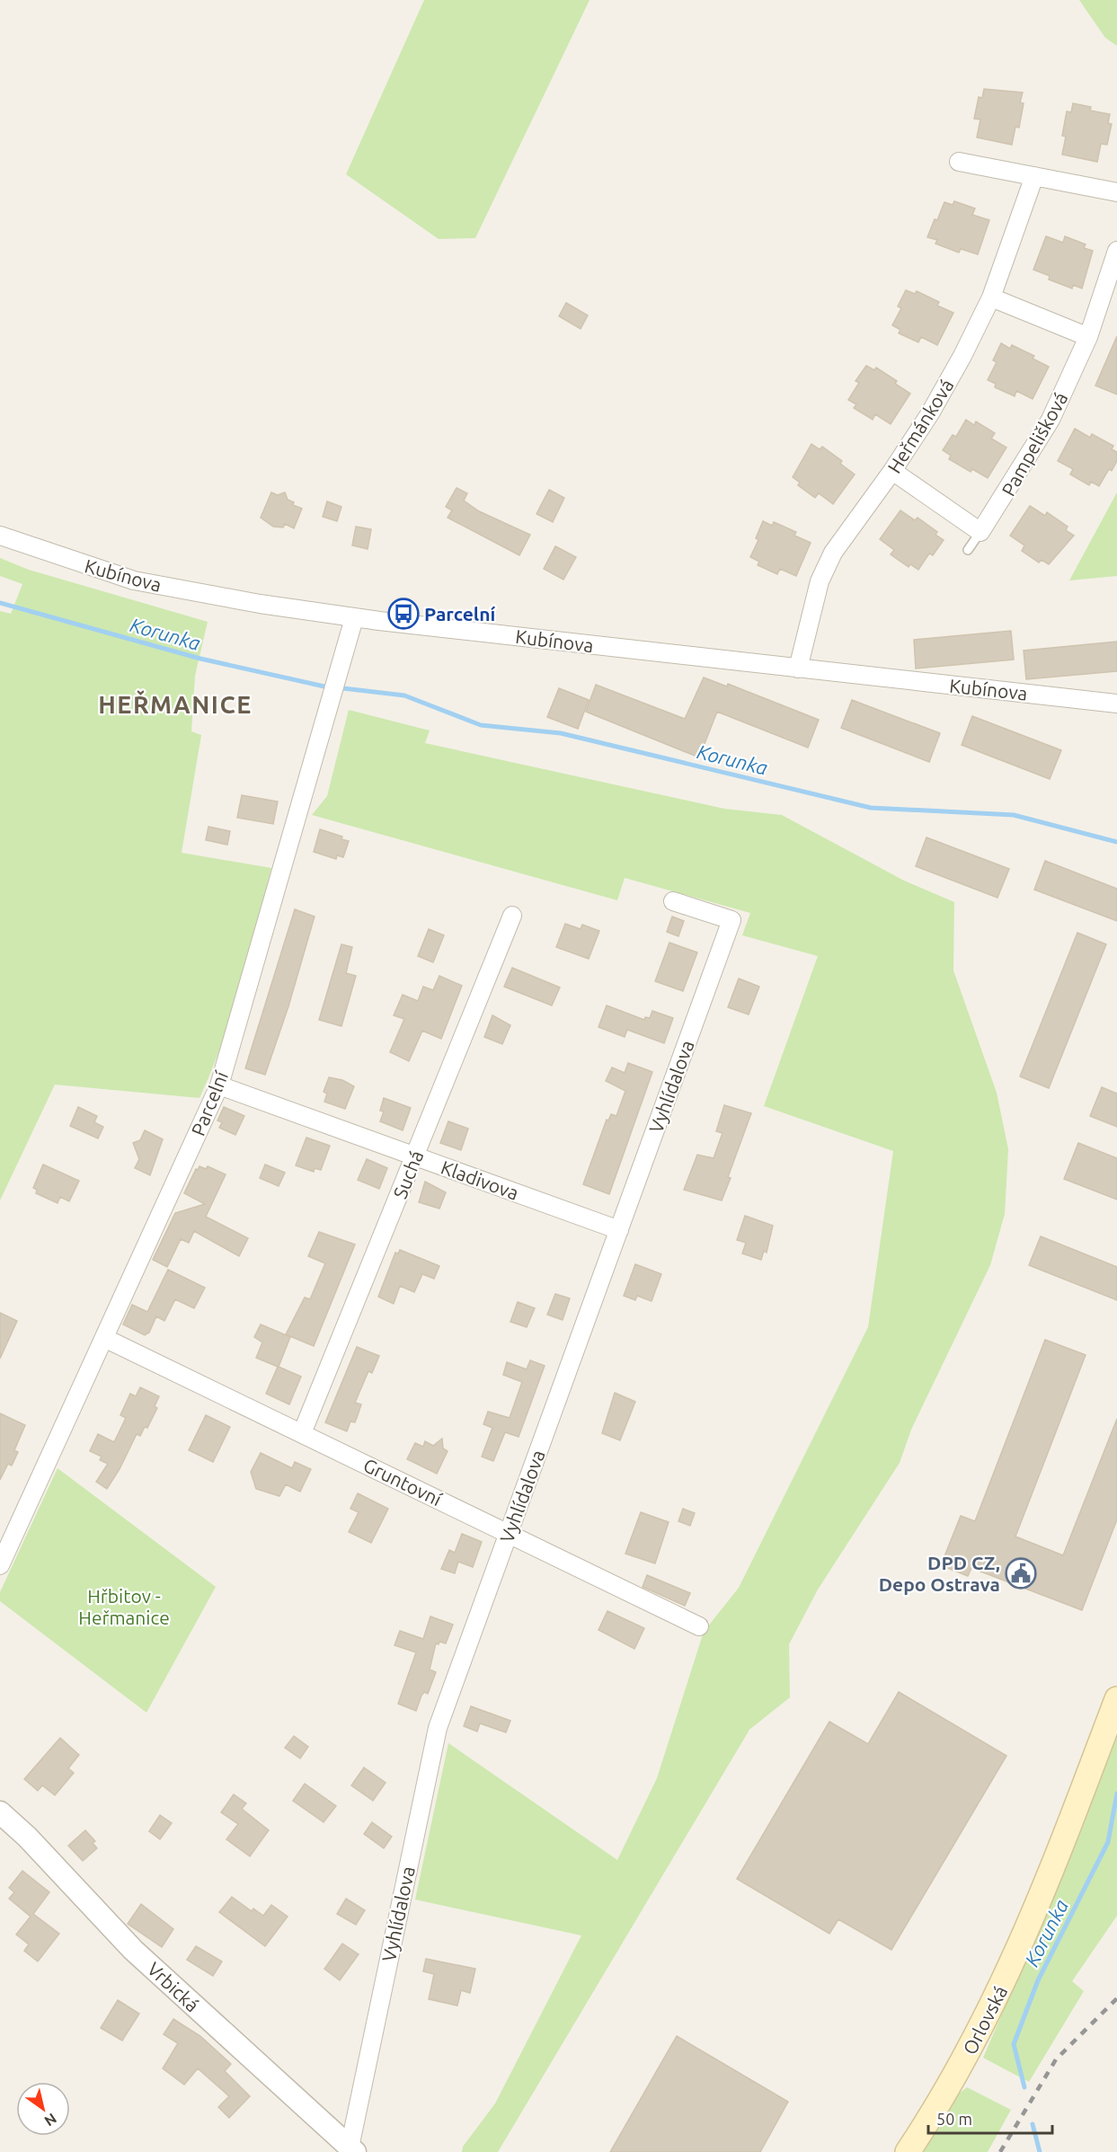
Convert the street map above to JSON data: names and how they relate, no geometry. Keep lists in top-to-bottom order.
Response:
{
  "streets": {
    "main road": ["Orlovská"],
    "street": [
      "Heřmánková",
      "Pampelišková",
      "Kubínova",
      "Vyhlídalova",
      "Parcelní",
      "Suchá",
      "Kladivova",
      "Gruntovní",
      "Vrbická"
    ]
  },
  "crossings": [
    ["Heřmánková", "Kubínova"],
    ["Kubínova", "Parcelní"],
    ["Vyhlídalova", "Kladivova"],
    ["Vyhlídalova", "Gruntovní"],
    ["Vyhlídalova", "Vrbická"],
    ["Parcelní", "Kladivova"],
    ["Parcelní", "Gruntovní"],
    ["Suchá", "Kladivova"],
    ["Suchá", "Gruntovní"]
  ],
  "districts": ["HEŘMANICE"],
  "water": ["Korunka"],
  "parks": ["Hřbitov - Heřmanice"],
  "places": {
    "bus stop": ["Parcelní"],
    "public building": ["DPD CZ, Depo Ostrava"]
  },
  "scale_bar": "50 m",
  "north": "bottom right"
}
